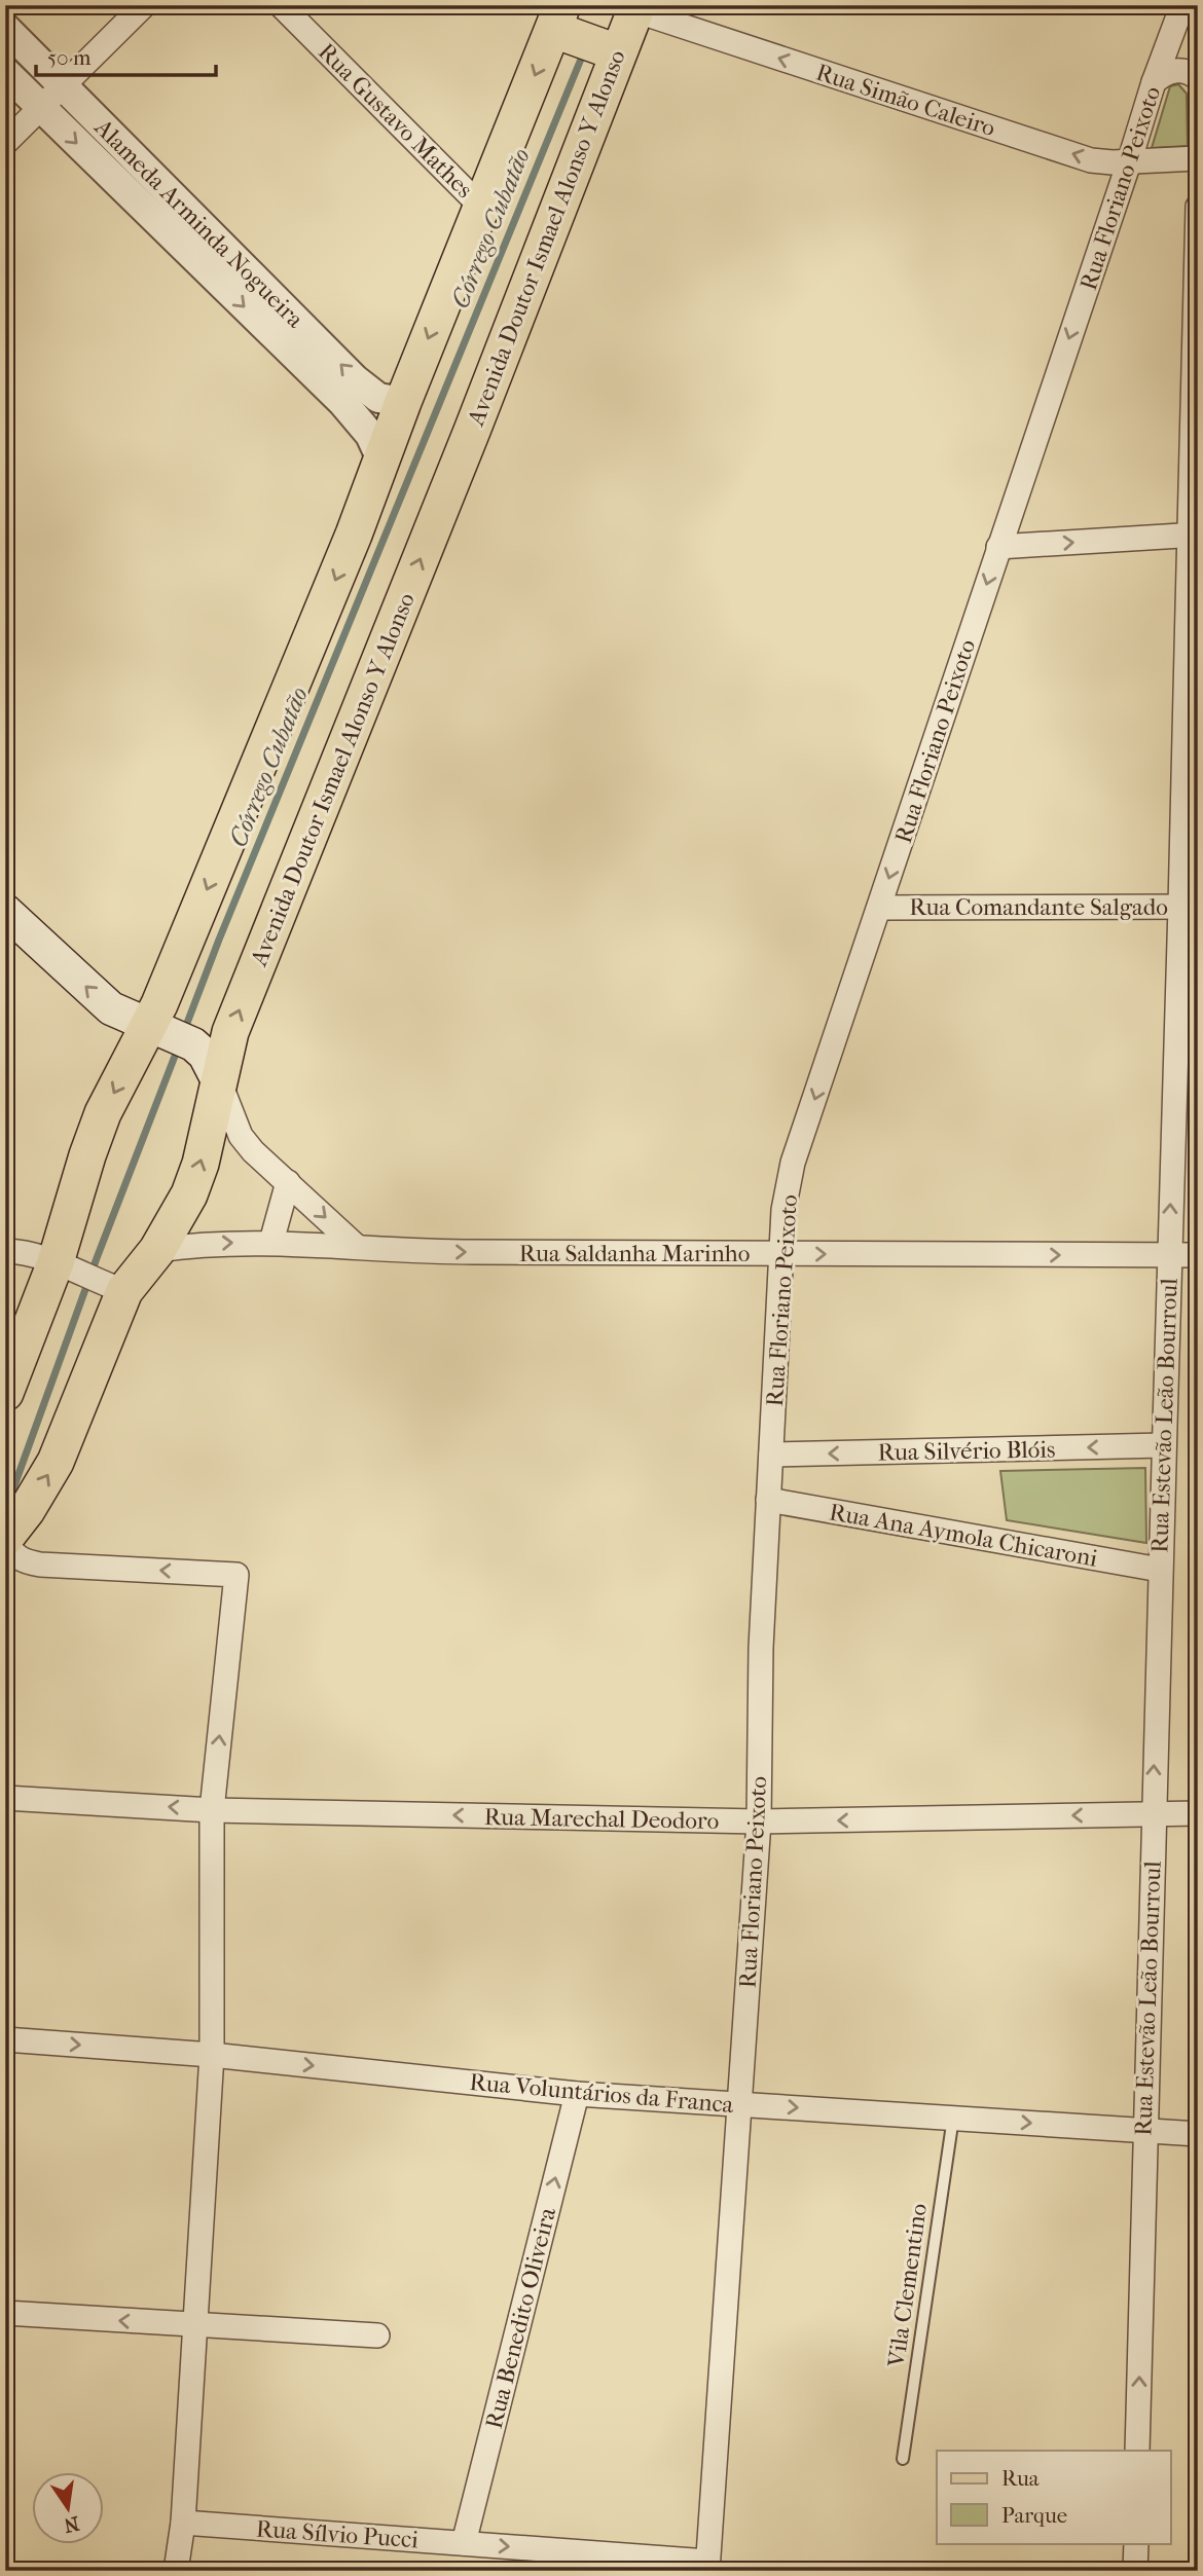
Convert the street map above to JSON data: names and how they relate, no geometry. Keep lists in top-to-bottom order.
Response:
{
  "streets": {
    "main road": ["Avenida Doutor Ismael Alonso Y Alonso"],
    "street": [
      "Rua Simão Caleiro",
      "Rua Gustavo Mathes",
      "Rua Floriano Peixoto",
      "Alameda Arminda Nogueira",
      "Rua Comandante Salgado",
      "Rua Saldanha Marinho",
      "Rua Estevão Leão Bourroul",
      "Rua Silvério Blóis",
      "Rua Ana Aymola Chicaroni",
      "Rua Marechal Deodoro",
      "Rua Voluntários da Franca",
      "Rua Benedito Oliveira",
      "Rua Sílvio Pucci"
    ],
    "lane": ["Vila Clementino"]
  },
  "crossings": [
    ["Rua Simão Caleiro", "Rua Floriano Peixoto"],
    ["Rua Simão Caleiro", "Avenida Doutor Ismael Alonso Y Alonso"],
    ["Rua Floriano Peixoto", "Rua Comandante Salgado"],
    ["Rua Floriano Peixoto", "Rua Saldanha Marinho"],
    ["Rua Floriano Peixoto", "Rua Silvério Blóis"],
    ["Rua Floriano Peixoto", "Rua Ana Aymola Chicaroni"],
    ["Rua Floriano Peixoto", "Rua Marechal Deodoro"],
    ["Rua Floriano Peixoto", "Rua Voluntários da Franca"],
    ["Rua Floriano Peixoto", "Rua Sílvio Pucci"],
    ["Avenida Doutor Ismael Alonso Y Alonso", "Rua Saldanha Marinho"],
    ["Rua Comandante Salgado", "Rua Estevão Leão Bourroul"],
    ["Rua Saldanha Marinho", "Rua Estevão Leão Bourroul"],
    ["Rua Estevão Leão Bourroul", "Rua Silvério Blóis"],
    ["Rua Estevão Leão Bourroul", "Rua Ana Aymola Chicaroni"],
    ["Rua Estevão Leão Bourroul", "Rua Marechal Deodoro"],
    ["Rua Estevão Leão Bourroul", "Rua Voluntários da Franca"],
    ["Rua Voluntários da Franca", "Vila Clementino"],
    ["Rua Voluntários da Franca", "Rua Benedito Oliveira"],
    ["Rua Benedito Oliveira", "Rua Sílvio Pucci"]
  ],
  "one_way": [
    "Rua Simão Caleiro",
    "Rua Floriano Peixoto",
    "Rua Saldanha Marinho",
    "Rua Estevão Leão Bourroul",
    "Rua Silvério Blóis",
    "Rua Marechal Deodoro",
    "Rua Voluntários da Franca",
    "Rua Benedito Oliveira",
    "Rua Sílvio Pucci"
  ],
  "water": ["Córrego Cubatão"],
  "legend": ["Rua", "Parque"],
  "scale_bar": "50 m",
  "north": "bottom"
}
